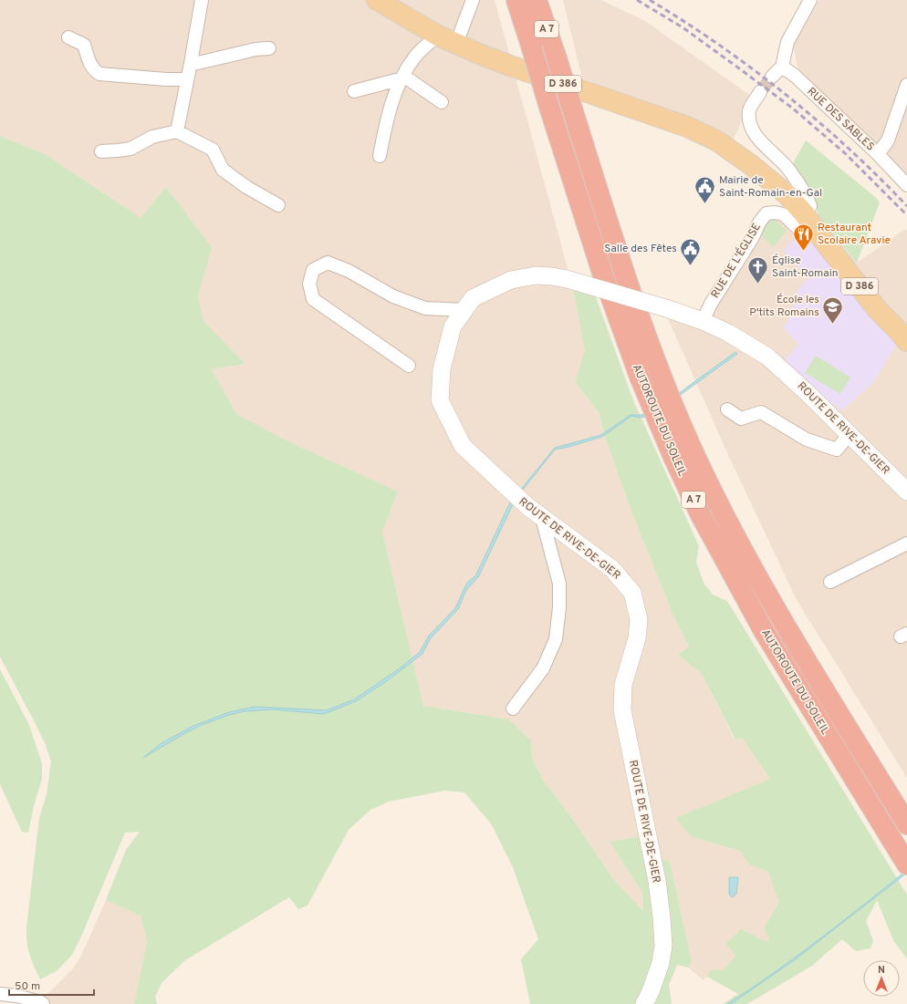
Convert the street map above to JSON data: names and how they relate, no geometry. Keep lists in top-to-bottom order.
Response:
{
  "streets": {
    "highway": ["A 7", "AUTOROUTE DU SOLEIL"],
    "main road": ["D 386", "ROUTE DE RIVE-DE-GIER"],
    "street": ["RUE DES SABLES", "RUE DE L'ÉGLISE"]
  },
  "crossings": [
    ["D 386", "RUE DE L'ÉGLISE"],
    ["RUE DE L'ÉGLISE", "ROUTE DE RIVE-DE-GIER"]
  ],
  "places": {
    "public building": ["Mairie de Saint-Romain-en-Gal", "Salle des Fêtes"],
    "restaurant": ["Restaurant Scolaire Aravie"],
    "church": ["Église Saint-Romain"],
    "school or university": ["École les P'tits Romains"]
  },
  "scale_bar": "50 m",
  "north": "top"
}
